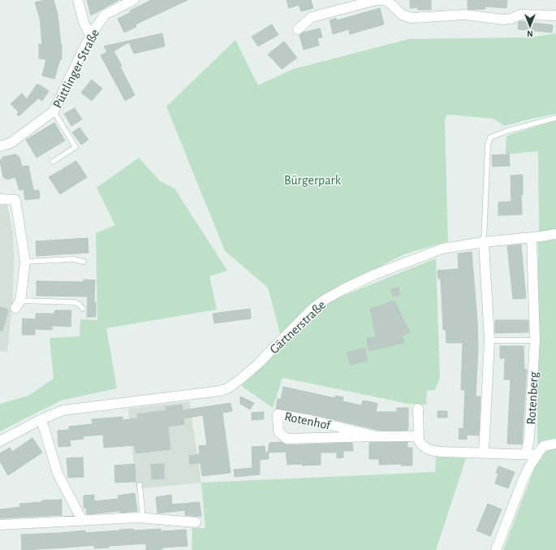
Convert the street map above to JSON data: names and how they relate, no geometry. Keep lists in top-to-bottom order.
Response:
{
  "streets": {
    "street": [
      "Püttlinger Straße",
      "Gärtnerstraße",
      "Rotenberg",
      "Rotenhof"
    ]
  },
  "crossings": [
    ["Gärtnerstraße", "Rotenberg"]
  ],
  "parks": ["Bürgerpark"],
  "north": "bottom"
}
